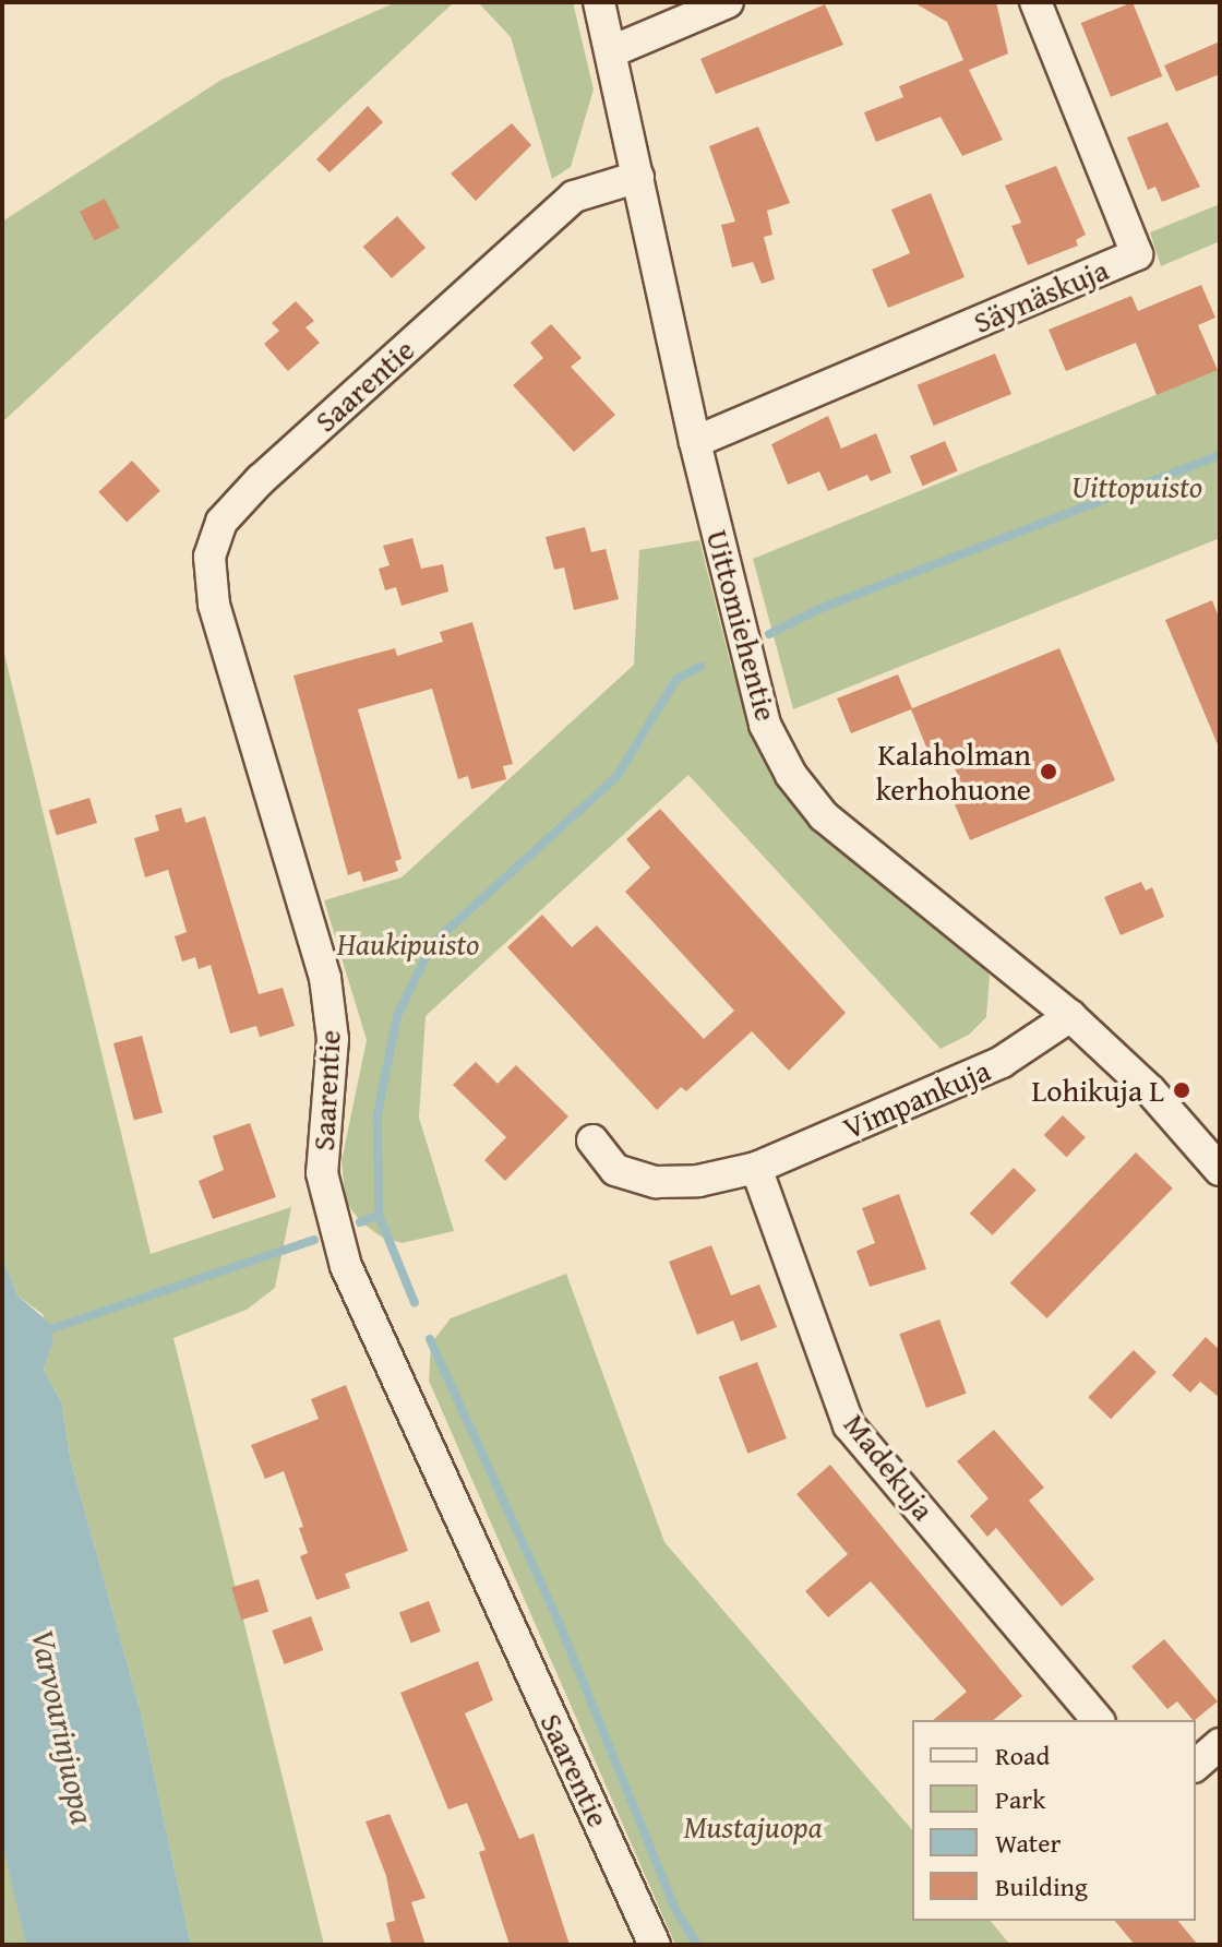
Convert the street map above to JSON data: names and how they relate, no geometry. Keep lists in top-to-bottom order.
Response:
{
  "streets": {
    "street": [
      "Säynäskuja",
      "Saarentie",
      "Uittomiehentie",
      "Vimpankuja",
      "Madekuja"
    ]
  },
  "crossings": [
    ["Säynäskuja", "Uittomiehentie"],
    ["Saarentie", "Uittomiehentie"],
    ["Uittomiehentie", "Vimpankuja"],
    ["Vimpankuja", "Madekuja"]
  ],
  "water": ["Varvourinjuopa"],
  "parks": ["Uittopuisto", "Haukipuisto", "Mustajuopa"],
  "places": ["Kalaholman kerhohuone", "Lohikuja L"],
  "legend": [
    "Road",
    "Park",
    "Water",
    "Building"
  ]
}
